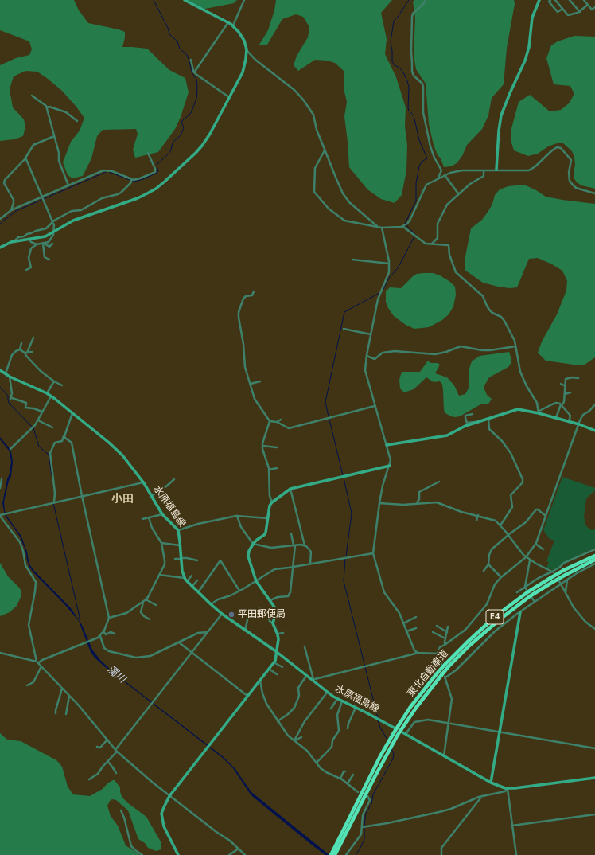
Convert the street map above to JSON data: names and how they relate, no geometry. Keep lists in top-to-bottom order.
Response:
{
  "streets": {
    "highway": ["E4", "東北自動車道"],
    "street": ["水原福島線"]
  },
  "crossings": [
    ["水原福島線", "東北自動車道"]
  ],
  "districts": ["小田"],
  "water": ["濁川"],
  "places": ["平田郵便局"]
}
